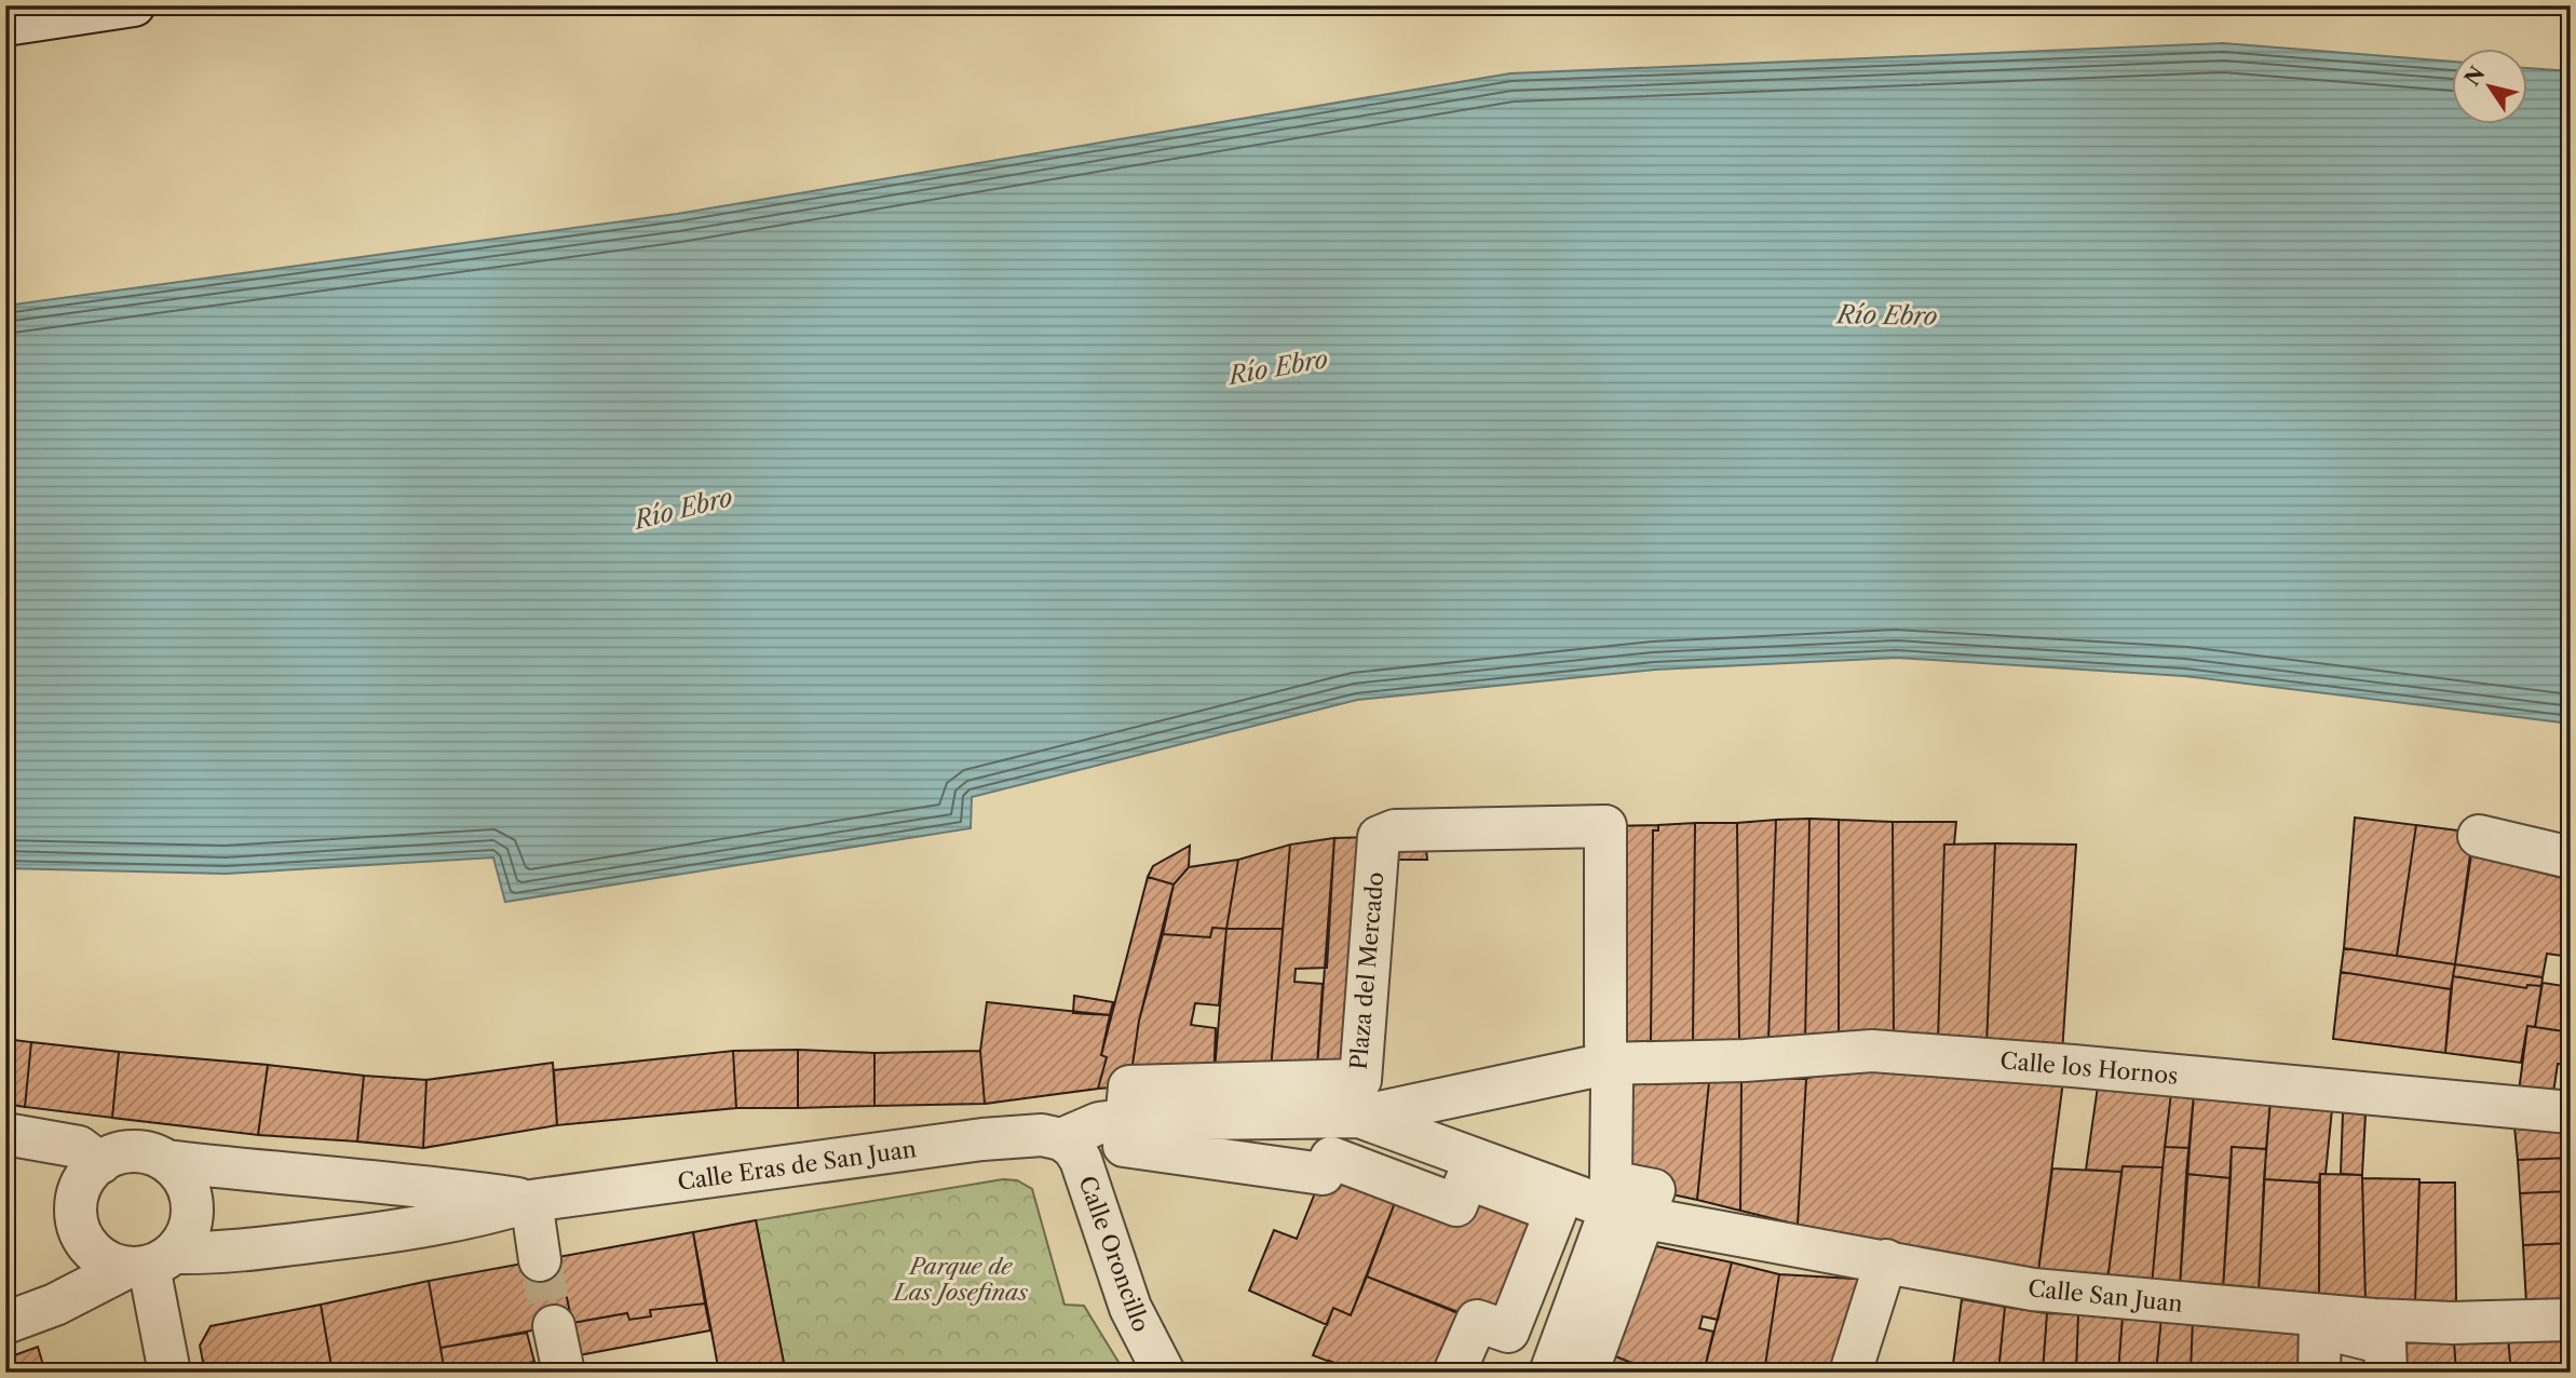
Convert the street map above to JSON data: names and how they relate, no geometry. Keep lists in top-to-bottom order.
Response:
{
  "streets": {
    "street": [
      "Plaza del Mercado",
      "Calle los Hornos",
      "Calle Eras de San Juan",
      "Calle Oroncillo",
      "Calle San Juan"
    ]
  },
  "crossings": [
    ["Plaza del Mercado", "Calle los Hornos"],
    ["Plaza del Mercado", "Calle San Juan"],
    ["Calle los Hornos", "Calle San Juan"],
    ["Calle Eras de San Juan", "Calle Oroncillo"]
  ],
  "water": ["Río Ebro"],
  "parks": ["Parque de Las Josefinas"],
  "north": "top left"
}
